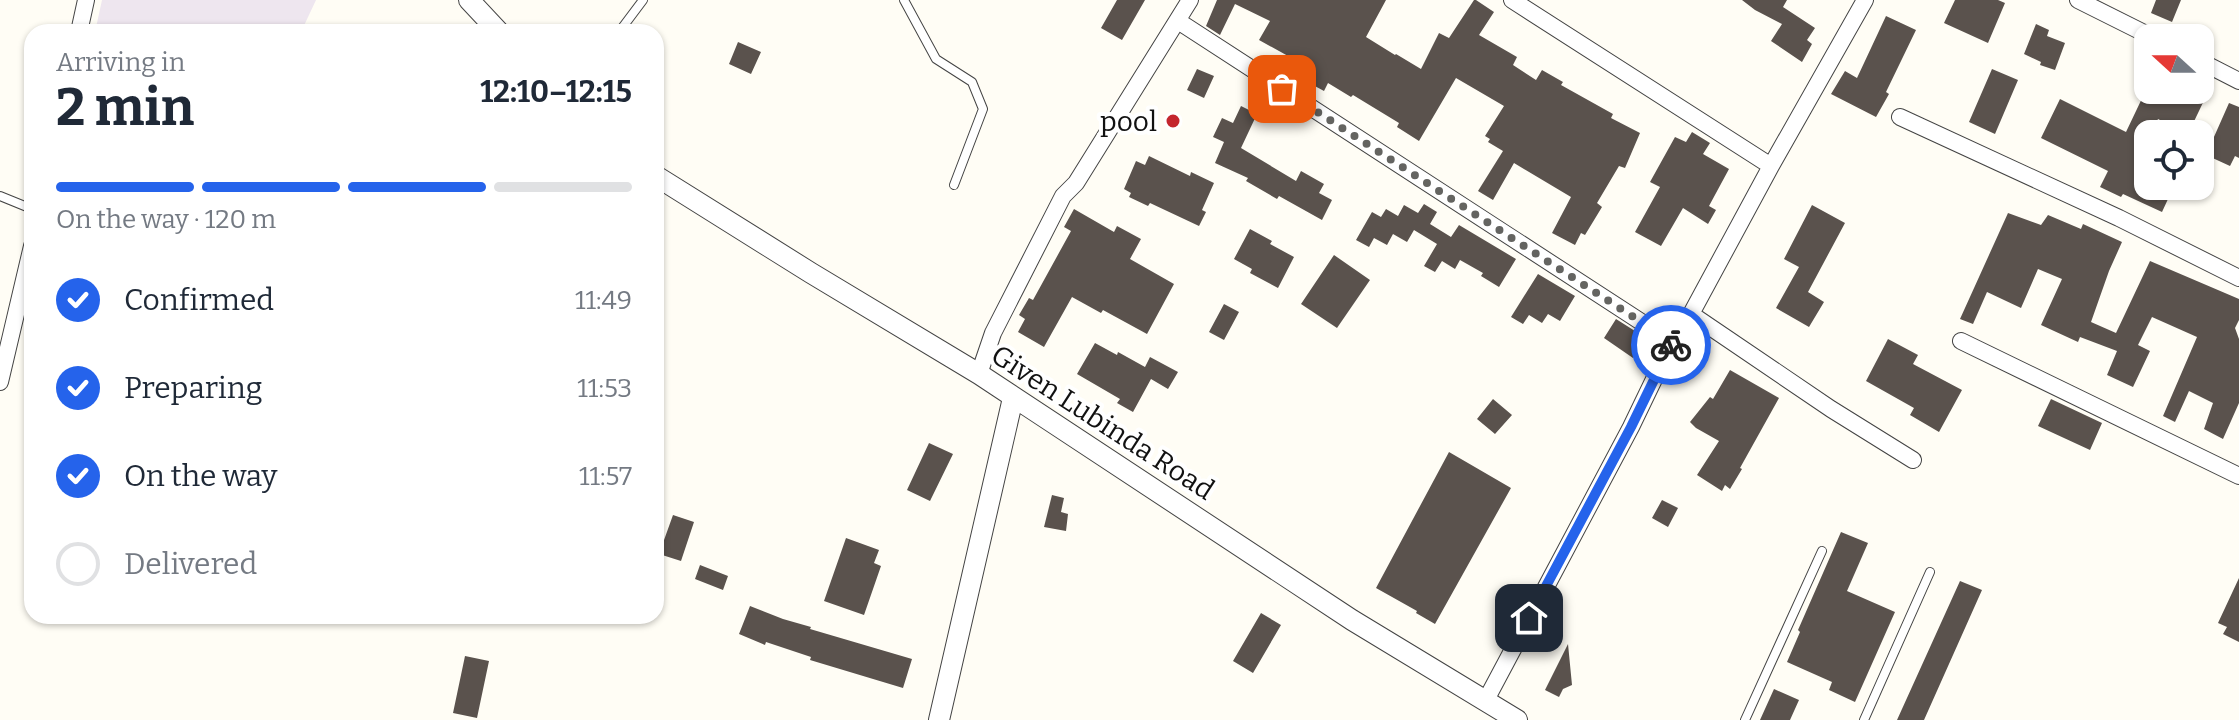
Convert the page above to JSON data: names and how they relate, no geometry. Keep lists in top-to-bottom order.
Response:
{
  "streets": {
    "street": ["Given Lubinda Road"]
  },
  "places": ["pool"],
  "north": "left",
  "page": {
    "heading": ["2 min", "Arriving in", "12:10–12:15"],
    "bar": "On the way · 120 m",
    "list": [
      ["Confirmed", "11:49"],
      ["Preparing", "11:53"],
      ["On the way", "11:57"],
      "Delivered"
    ]
  }
}
